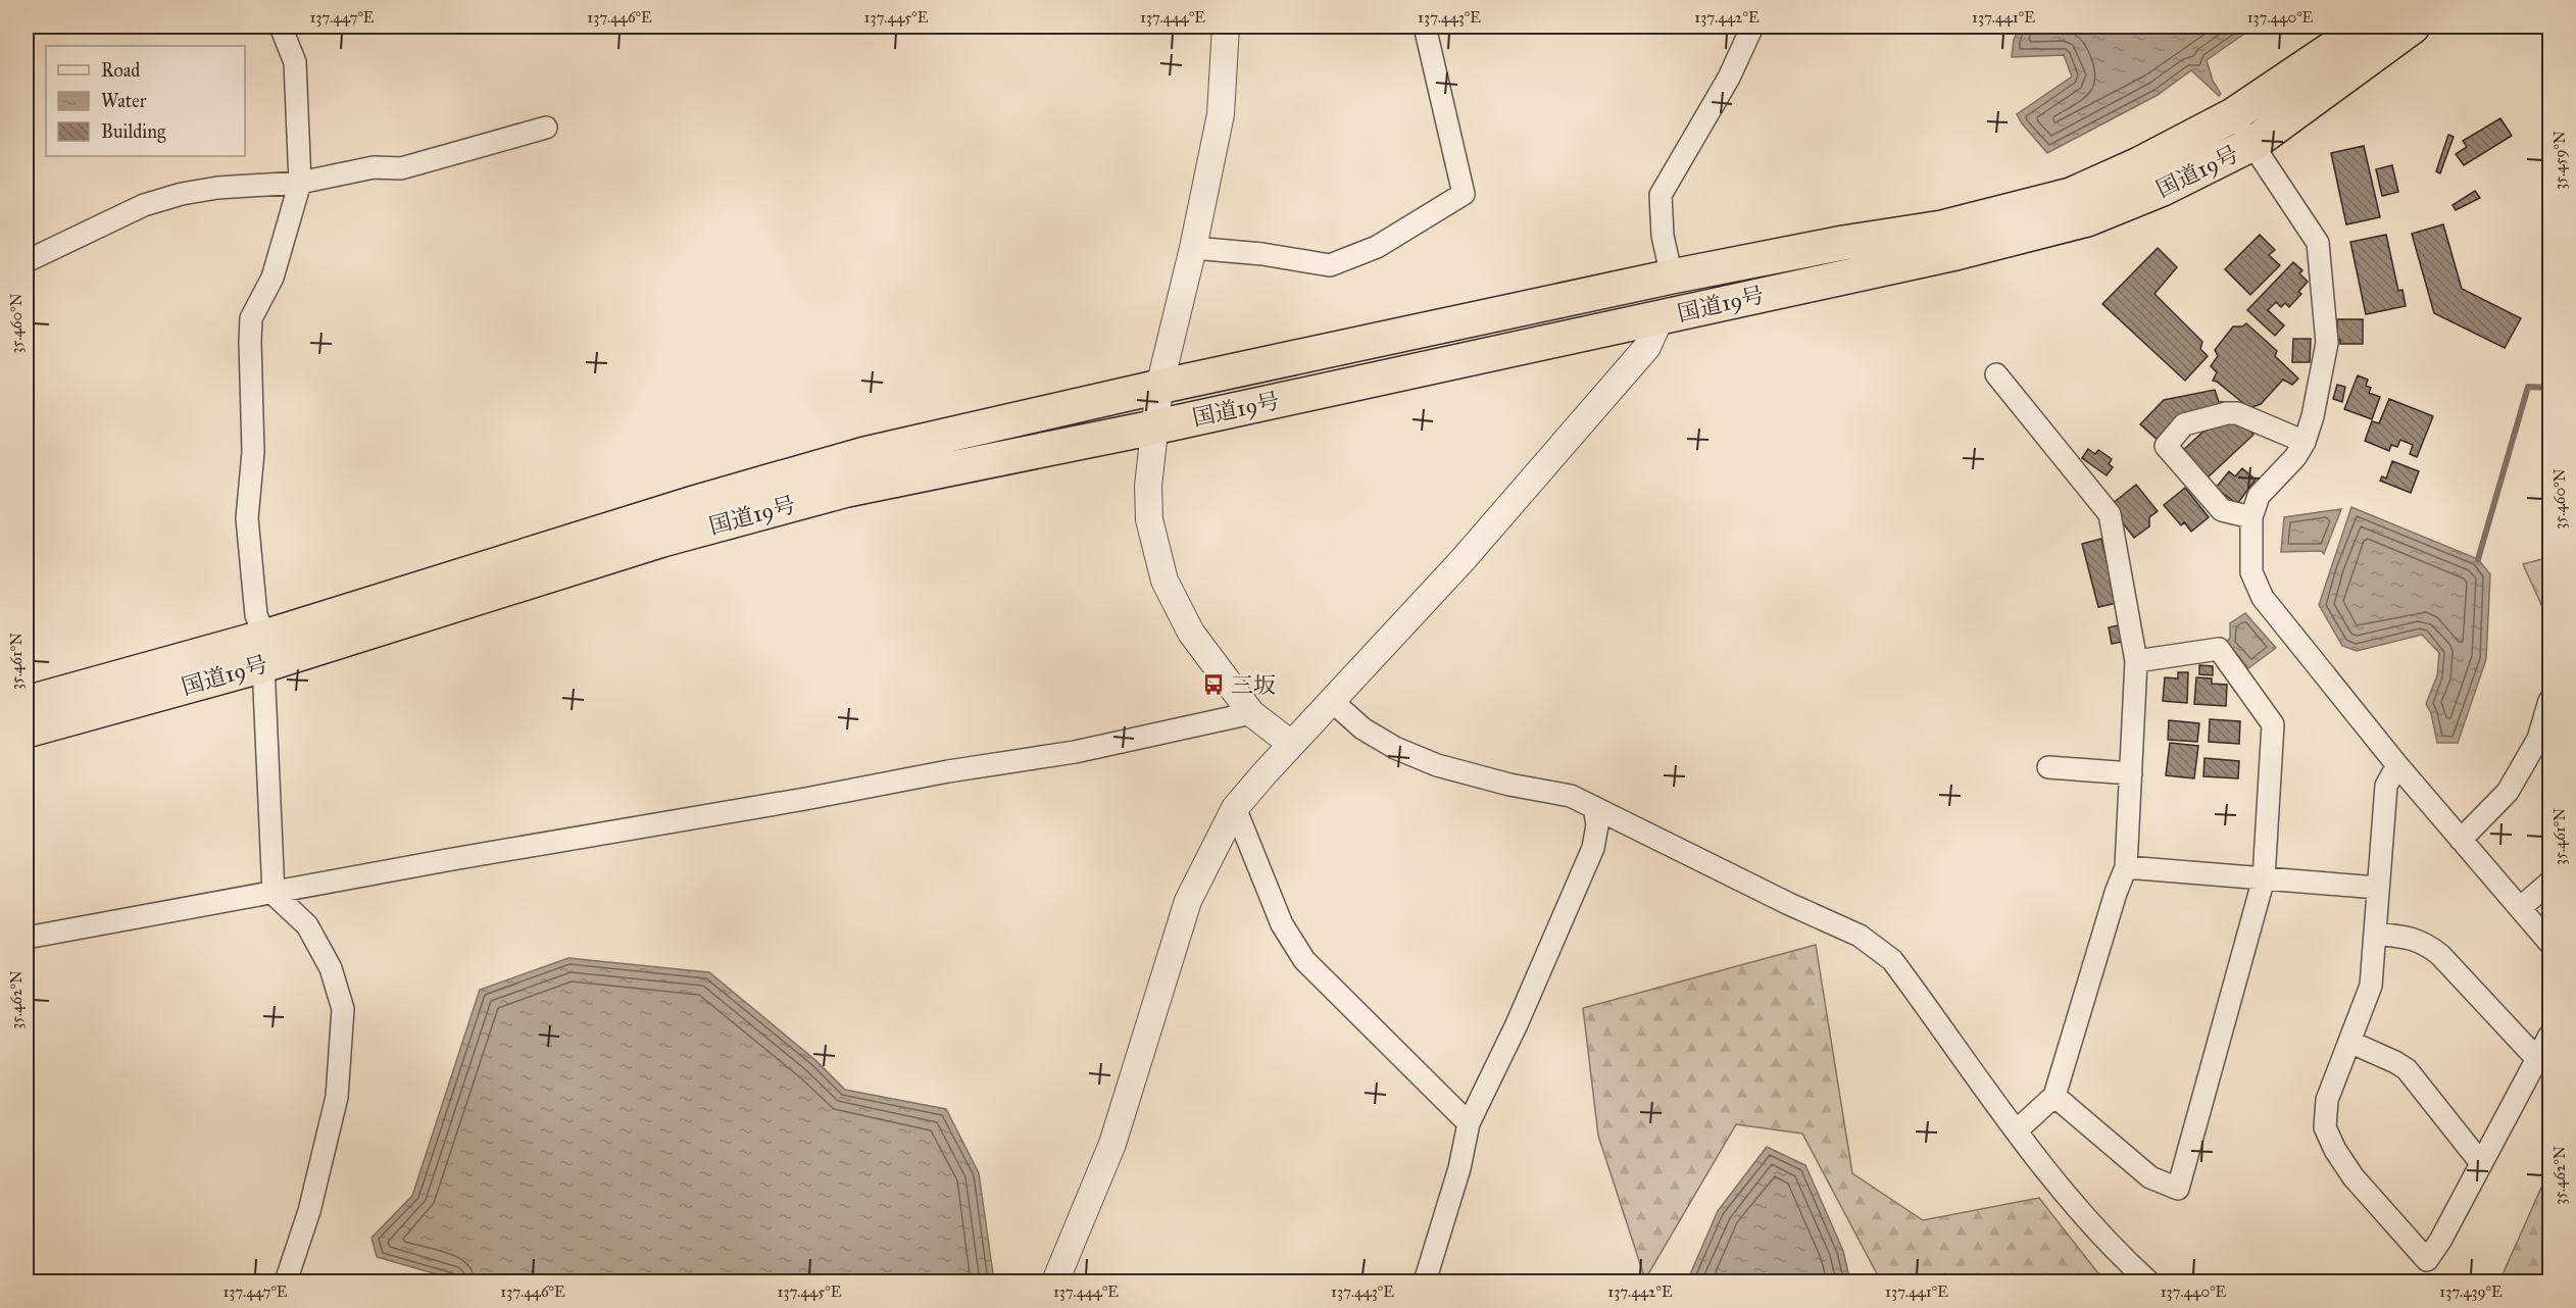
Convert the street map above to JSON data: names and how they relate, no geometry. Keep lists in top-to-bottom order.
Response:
{
  "streets": {
    "highway": ["国道19号"]
  },
  "places": {
    "bus stop": ["三坂"]
  },
  "legend": ["Road", "Water", "Building"],
  "coordinates": [
    "137.447°E",
    "137.446°E",
    "137.445°E",
    "137.444°E",
    "137.443°E",
    "137.442°E",
    "137.441°E",
    "137.440°E",
    "35.459°N",
    "35.460°N",
    "35.461°N",
    "35.462°N",
    "137.439°E"
  ]
}
